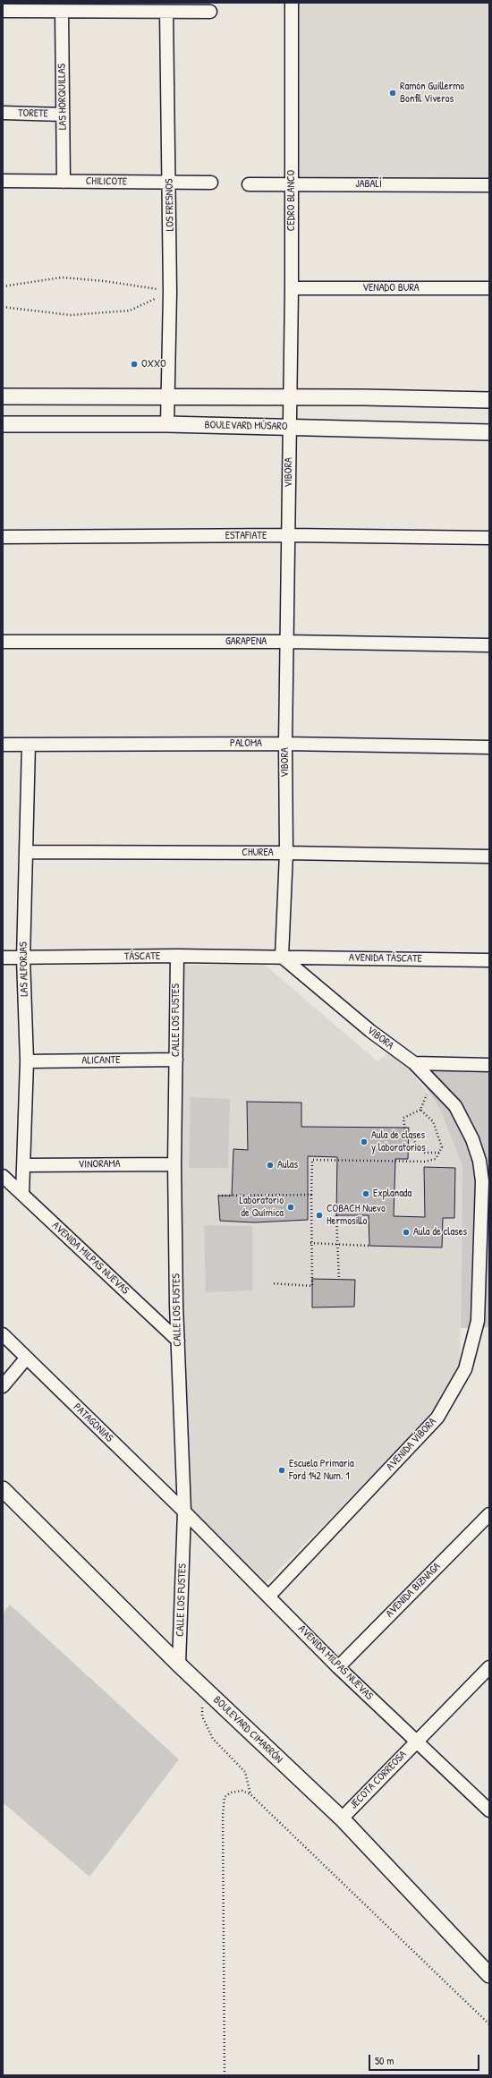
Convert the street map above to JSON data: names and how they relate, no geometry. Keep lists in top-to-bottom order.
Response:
{
  "streets": {
    "street": [
      "LAS HORQUILLAS",
      "TORETE",
      "CHILICOTE",
      "JABALÍ",
      "CEDRO BLANCO",
      "LOS FRESNOS",
      "VENADO BURA",
      "BOULEVARD MÚSARO",
      "VIBORA",
      "ESTAFIATE",
      "GARAPENA",
      "PALOMA",
      "CHUREA",
      "TÁSCATE",
      "AVENIDA TÁSCATE",
      "LAS ALFORJAS",
      "CALLE LOS FUSTES",
      "ALICANTE",
      "VINORAMA",
      "AVENIDA MILPAS NUEVAS",
      "PATAGONIAS",
      "AVENIDA VÍBORA",
      "AVENIDA BIZNAGA",
      "BOULEVARD CIMARRÓN",
      "JECOTA CORREOSA"
    ]
  },
  "crossings": [
    ["LAS HORQUILLAS", "TORETE"],
    ["LAS HORQUILLAS", "CHILICOTE"],
    ["CHILICOTE", "LOS FRESNOS"],
    ["JABALÍ", "CEDRO BLANCO"],
    ["CEDRO BLANCO", "VENADO BURA"],
    ["CEDRO BLANCO", "VIBORA"],
    ["LOS FRESNOS", "BOULEVARD MÚSARO"],
    ["BOULEVARD MÚSARO", "VIBORA"],
    ["VIBORA", "ESTAFIATE"],
    ["VIBORA", "GARAPENA"],
    ["VIBORA", "PALOMA"],
    ["VIBORA", "CHUREA"],
    ["VIBORA", "TÁSCATE"],
    ["VIBORA", "AVENIDA TÁSCATE"],
    ["VIBORA", "AVENIDA VÍBORA"],
    ["PALOMA", "LAS ALFORJAS"],
    ["CHUREA", "LAS ALFORJAS"],
    ["TÁSCATE", "AVENIDA TÁSCATE"],
    ["TÁSCATE", "LAS ALFORJAS"],
    ["TÁSCATE", "CALLE LOS FUSTES"],
    ["LAS ALFORJAS", "ALICANTE"],
    ["LAS ALFORJAS", "VINORAMA"],
    ["LAS ALFORJAS", "AVENIDA MILPAS NUEVAS"],
    ["CALLE LOS FUSTES", "ALICANTE"],
    ["CALLE LOS FUSTES", "VINORAMA"],
    ["CALLE LOS FUSTES", "AVENIDA MILPAS NUEVAS"],
    ["CALLE LOS FUSTES", "PATAGONIAS"],
    ["CALLE LOS FUSTES", "BOULEVARD CIMARRÓN"],
    ["AVENIDA MILPAS NUEVAS", "PATAGONIAS"],
    ["AVENIDA MILPAS NUEVAS", "AVENIDA VÍBORA"],
    ["AVENIDA MILPAS NUEVAS", "AVENIDA BIZNAGA"],
    ["AVENIDA MILPAS NUEVAS", "JECOTA CORREOSA"],
    ["BOULEVARD CIMARRÓN", "JECOTA CORREOSA"]
  ],
  "places": [
    "Ramón Guillermo Bonfil Viveros",
    "OXXO",
    "Aula de clases y laboratorios",
    "Aulas",
    "Explanada",
    "Laboratorio de Química",
    "COBACH Nuevo Hermosillo",
    "Aula de clases",
    "Escuela Primaria Ford 142 Num. 1"
  ],
  "scale_bar": "50 m"
}
